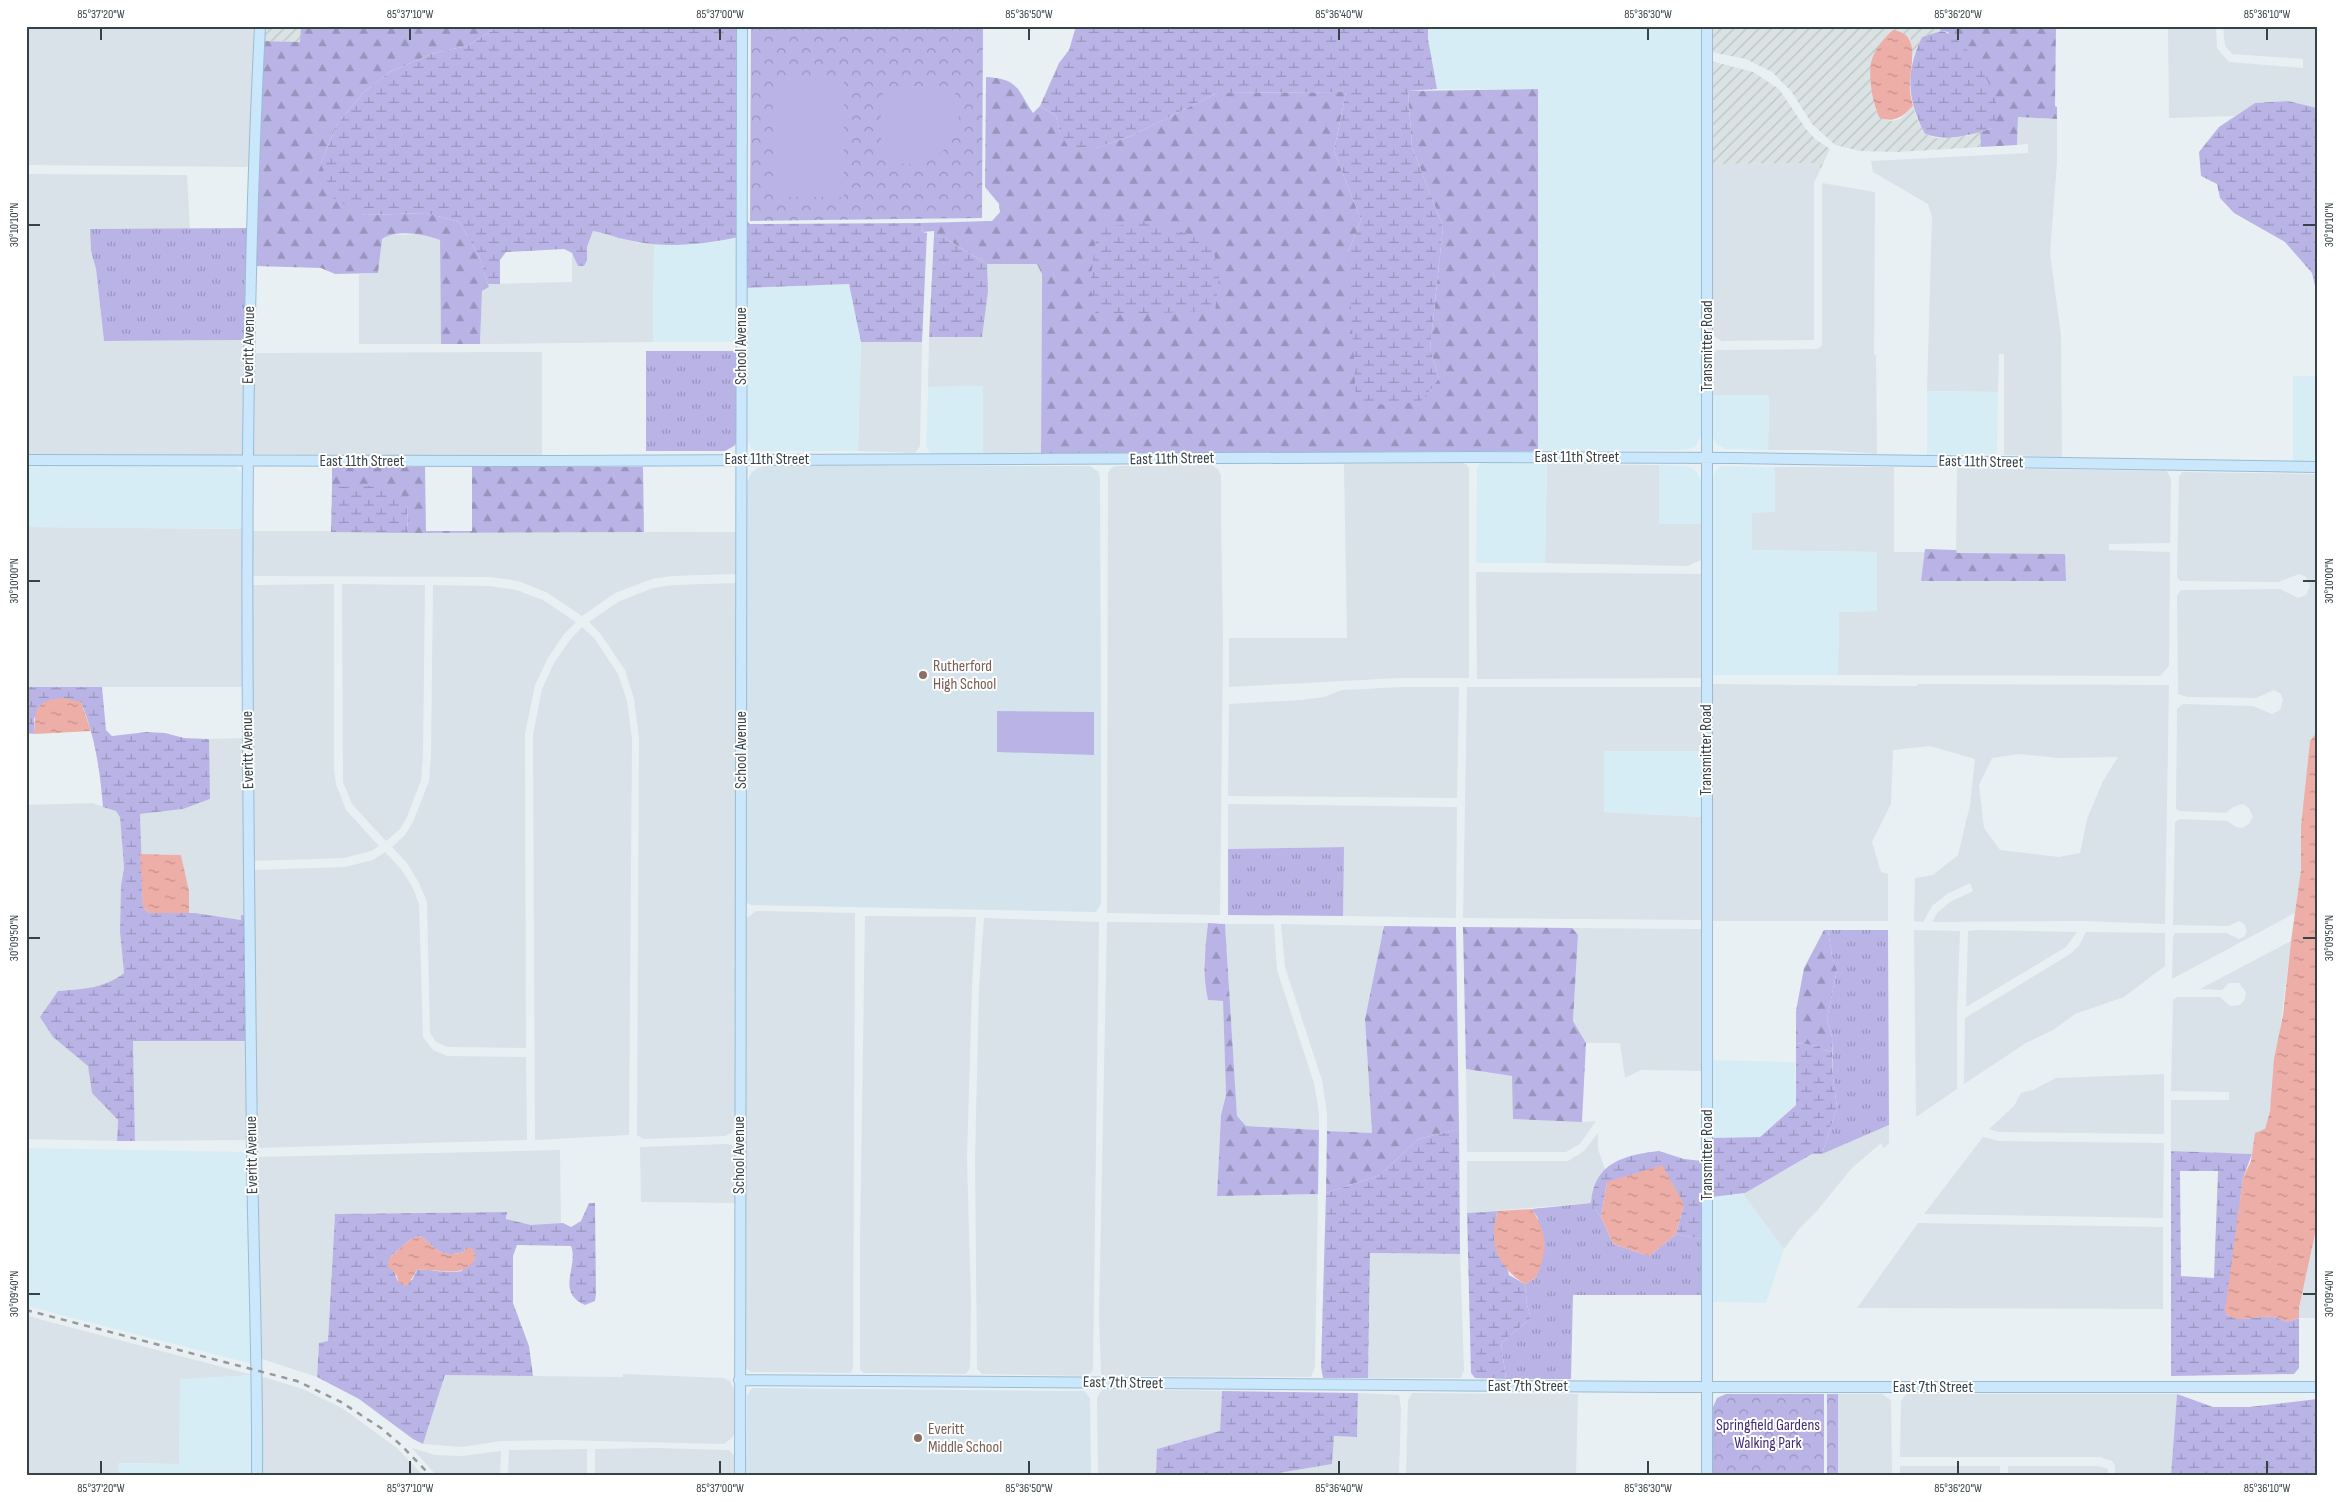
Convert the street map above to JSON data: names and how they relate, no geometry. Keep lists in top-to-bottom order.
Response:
{
  "streets": {
    "street": [
      "Everitt Avenue",
      "School Avenue",
      "Transmitter Road",
      "East 11th Street",
      "East 7th Street"
    ]
  },
  "crossings": [
    ["Everitt Avenue", "East 11th Street"],
    ["School Avenue", "East 11th Street"],
    ["School Avenue", "East 7th Street"],
    ["Transmitter Road", "East 11th Street"],
    ["Transmitter Road", "East 7th Street"]
  ],
  "parks": ["Springfield Gardens Walking Park"],
  "places": ["Rutherford High School", "Everitt Middle School"],
  "coordinates": [
    "85°37'20\"W",
    "85°37'10\"W",
    "85°37'00\"W",
    "85°36'50\"W",
    "85°36'40\"W",
    "85°36'30\"W",
    "85°36'20\"W",
    "85°36'10\"W",
    "30°10'10\"N",
    "30°10'00\"N",
    "30°09'50\"N",
    "30°09'40\"N"
  ]
}
